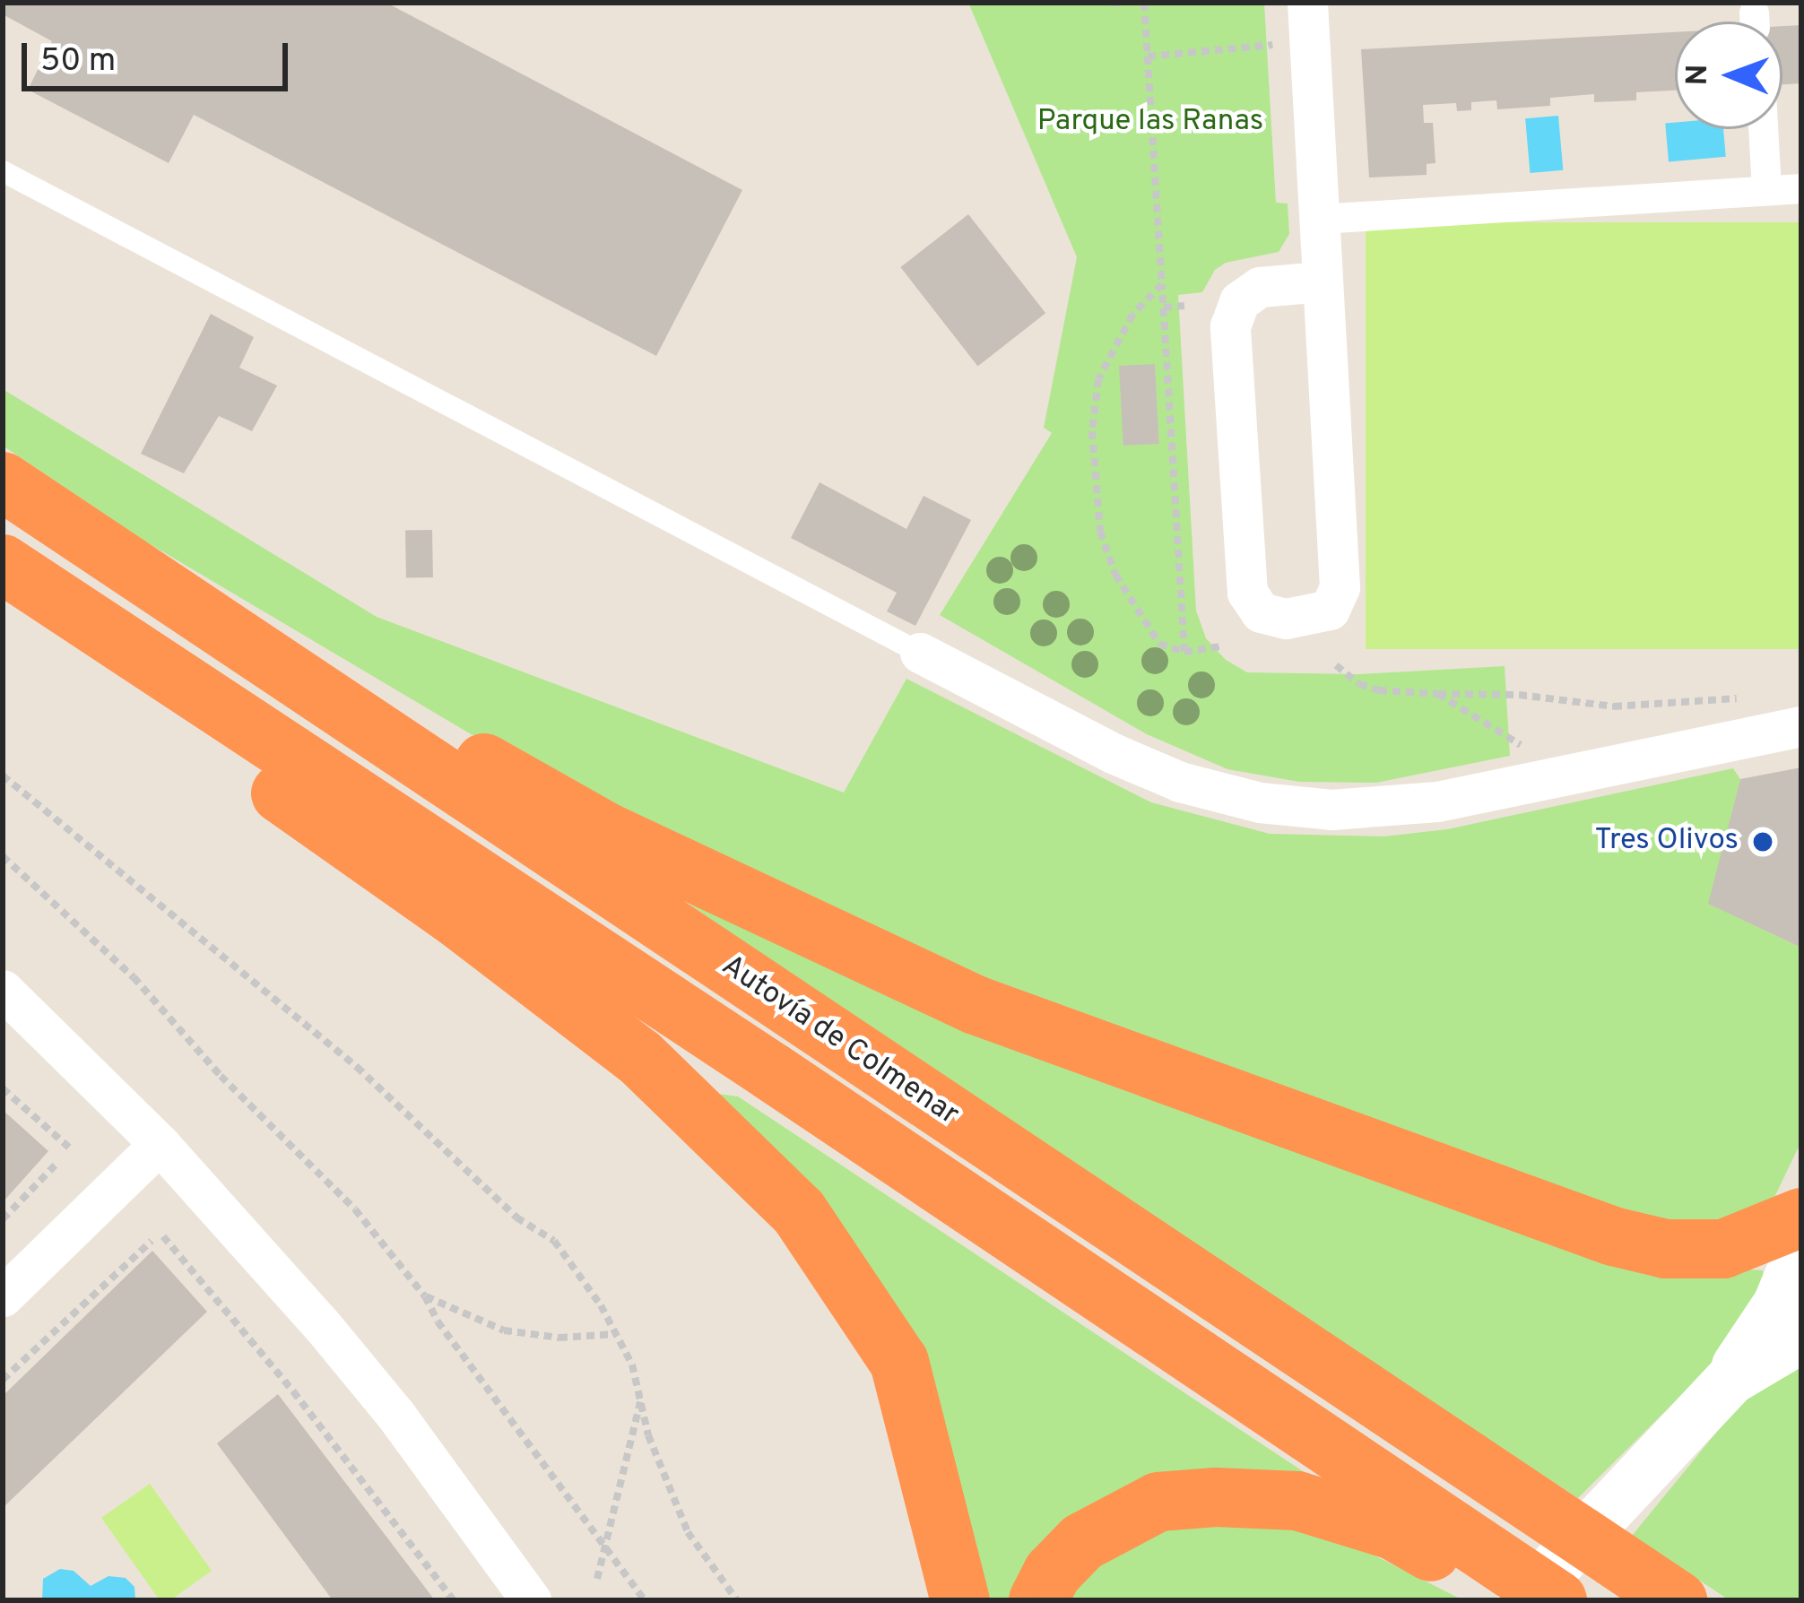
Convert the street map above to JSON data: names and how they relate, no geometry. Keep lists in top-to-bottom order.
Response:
{
  "streets": {
    "highway": ["Autovía de Colmenar"]
  },
  "parks": ["Parque las Ranas"],
  "places": ["Tres Olivos"],
  "scale_bar": "50 m",
  "north": "left"
}
